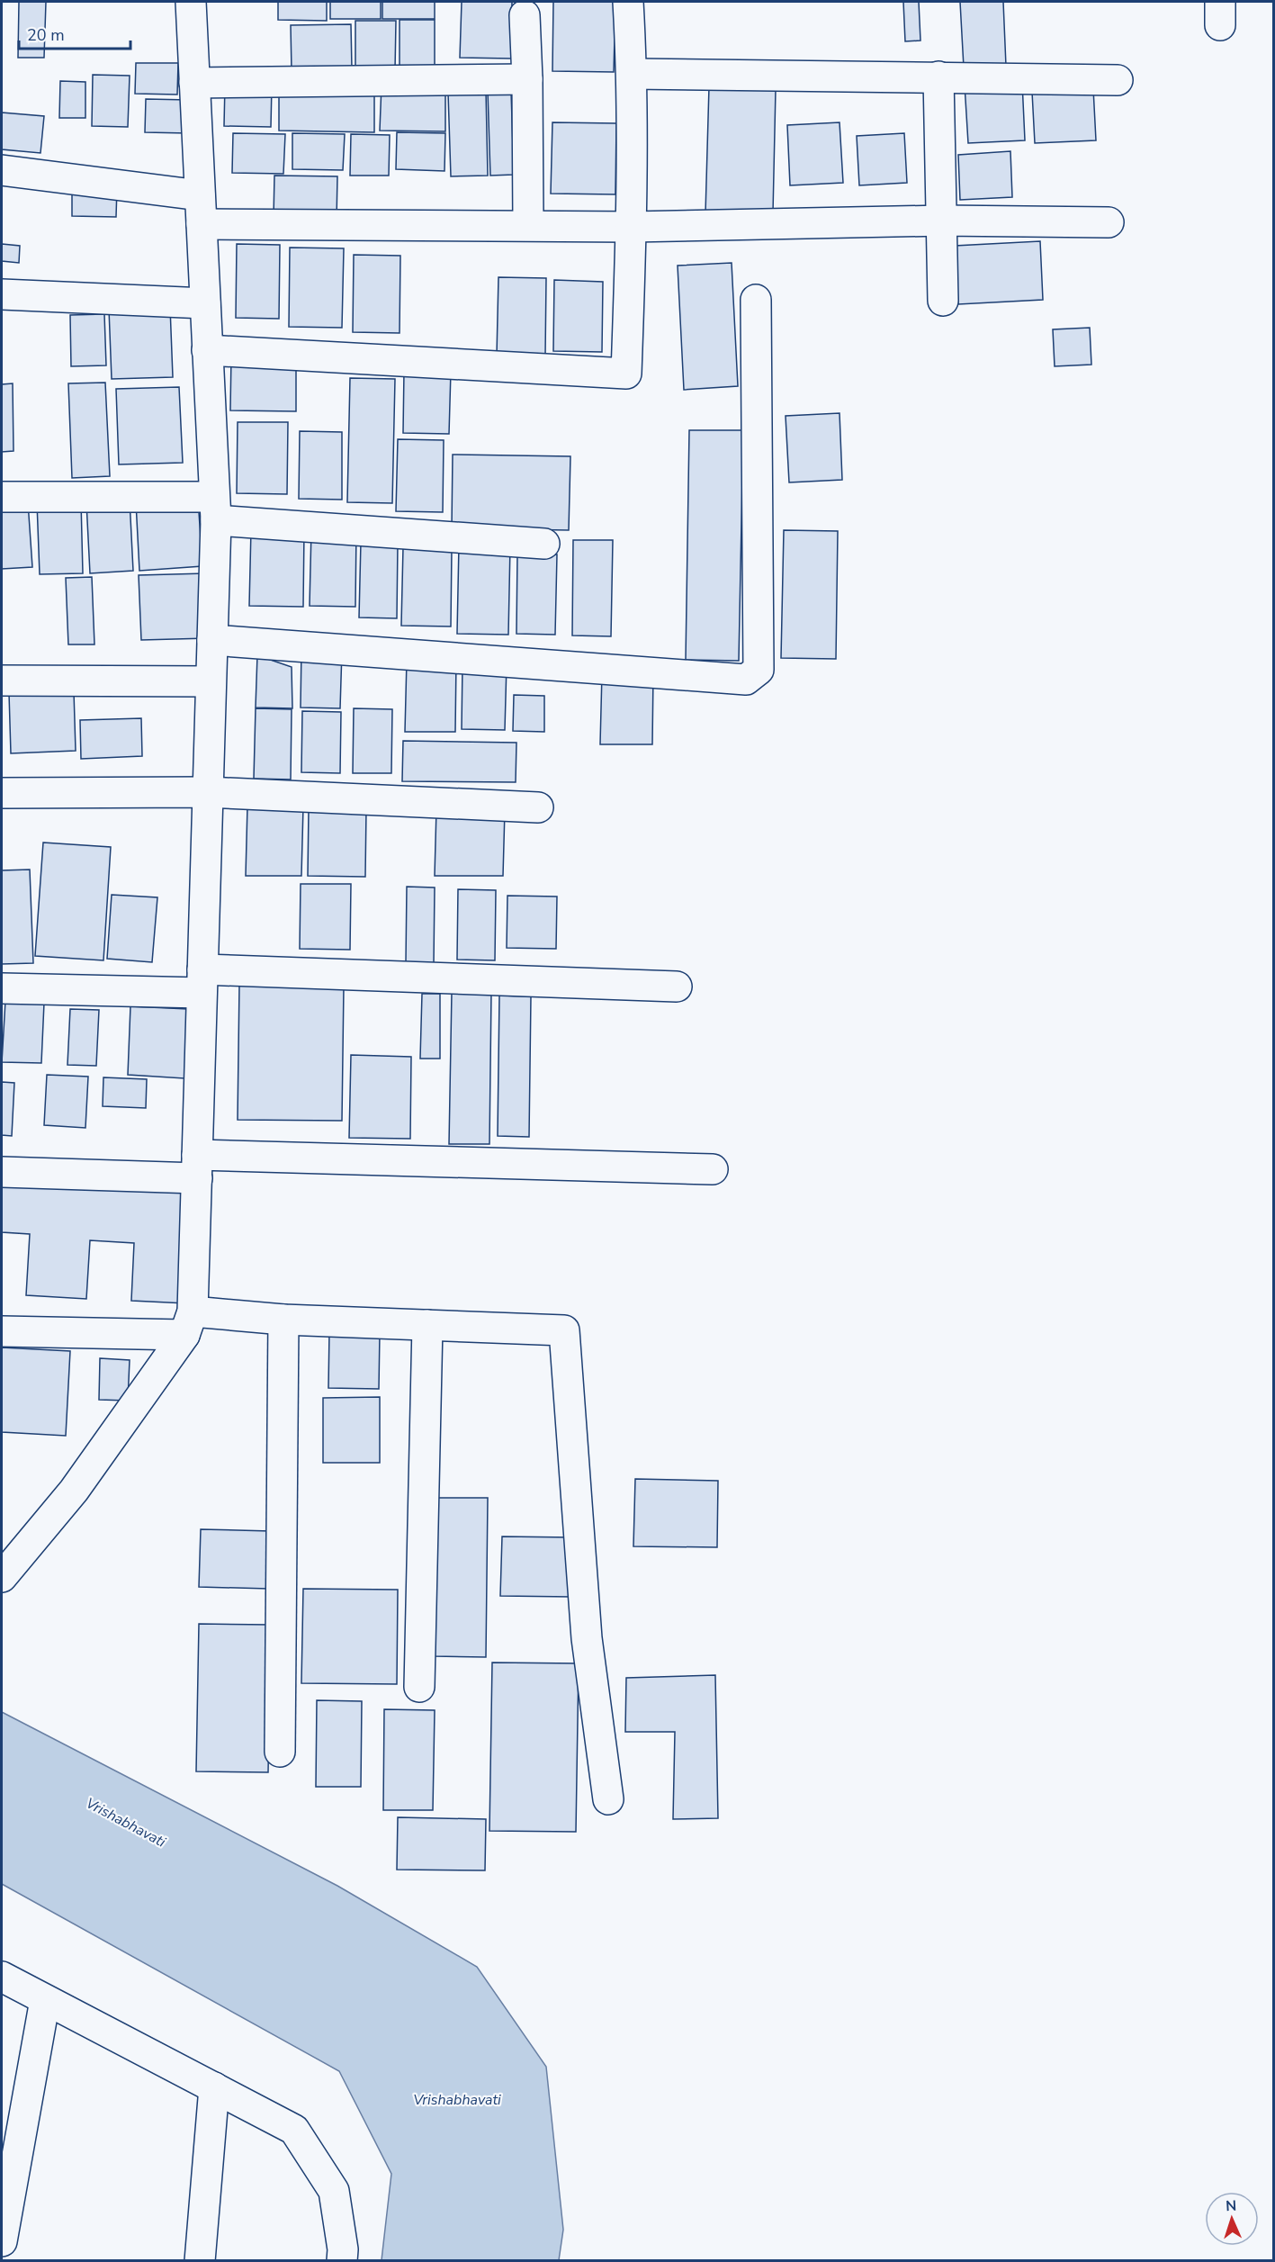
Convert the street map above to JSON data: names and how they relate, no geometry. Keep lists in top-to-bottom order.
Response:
{
  "water": ["Vrishabhavati"],
  "scale_bar": "20 m",
  "north": "top"
}
